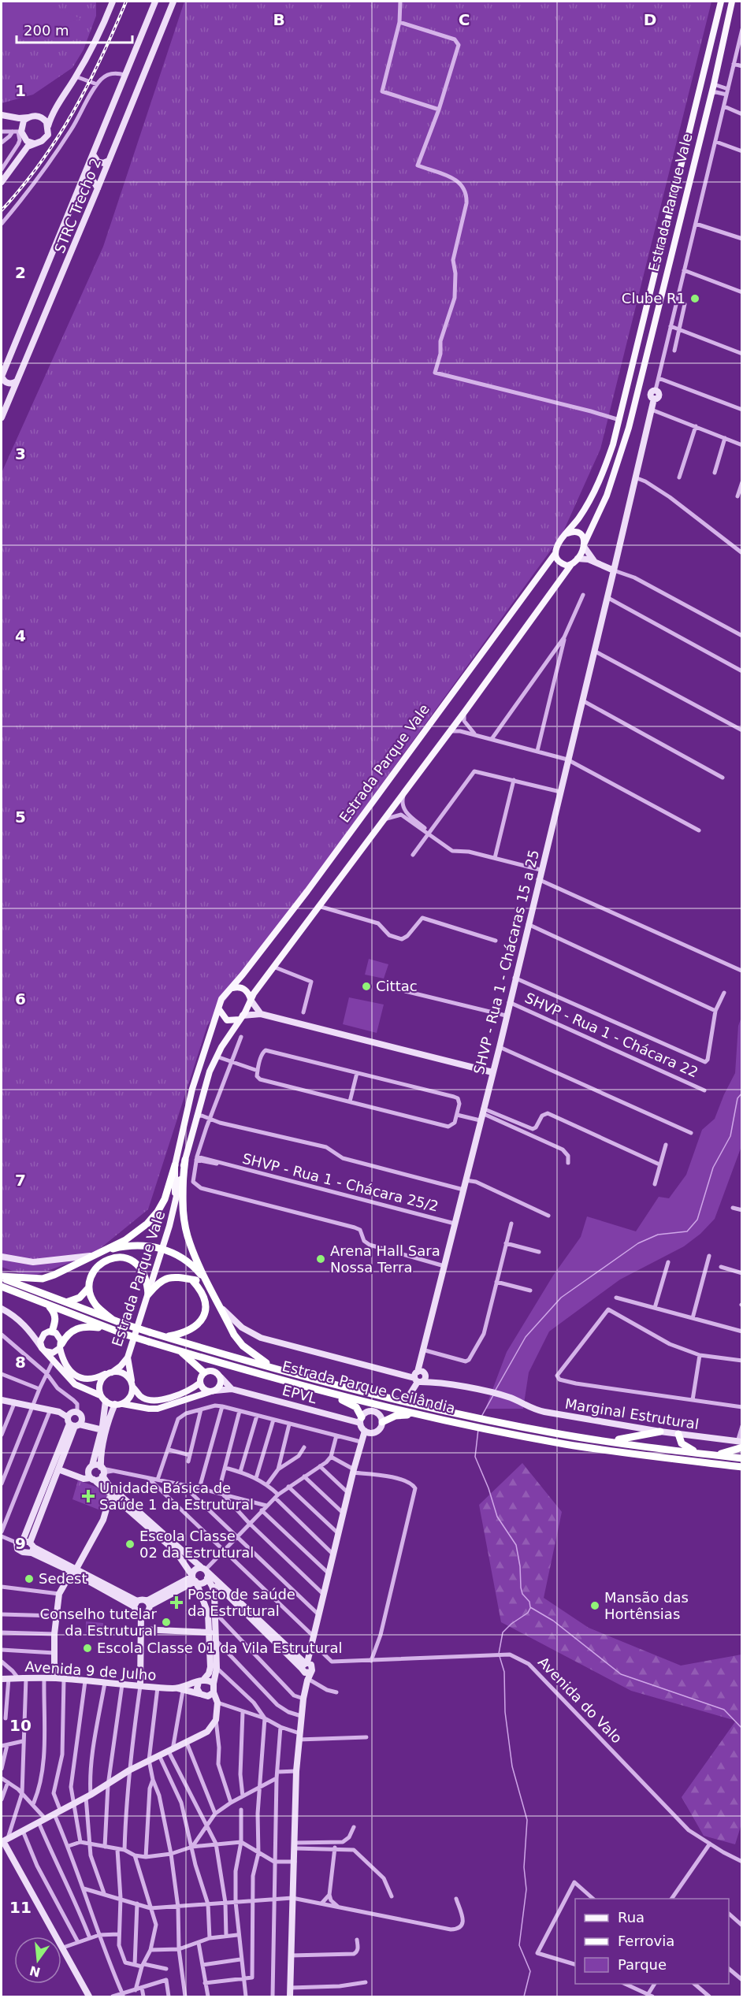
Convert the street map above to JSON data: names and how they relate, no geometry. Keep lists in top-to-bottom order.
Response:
{
  "streets": {
    "highway": ["Estrada Parque Ceilândia"],
    "main road": ["Estrada Parque Vale", "EPVL"],
    "street": [
      "STRC Trecho 2",
      "SHVP - Rua 1 - Chácaras 15 a 25",
      "SHVP - Rua 1 - Chácara 22",
      "SHVP - Rua 1 - Chácara 25/2",
      "Marginal Estrutural",
      "Avenida 9 de Julho",
      "Avenida do Valo"
    ]
  },
  "crossings": [
    ["Estrada Parque Vale", "EPVL"],
    ["SHVP - Rua 1 - Chácaras 15 a 25", "SHVP - Rua 1 - Chácara 22"],
    ["SHVP - Rua 1 - Chácaras 15 a 25", "SHVP - Rua 1 - Chácara 25/2"],
    ["SHVP - Rua 1 - Chácaras 15 a 25", "Marginal Estrutural"]
  ],
  "places": {
    "other": [
      "Clube R1",
      "Cittac",
      "Arena Hall Sara Nossa Terra",
      "Escola Classe 02 da Estrutural",
      "Sedest",
      "Mansão das Hortênsias",
      "Conselho tutelar da Estrutural",
      "Escola Classe 01 da Vila Estrutural"
    ],
    "health": ["Unidade Básica de Saúde 1 da Estrutural", "Posto de saúde da Estrutural"]
  },
  "legend": ["Rua", "Ferrovia", "Parque"],
  "scale_bar": "200 m",
  "north": "bottom",
  "grid": {
    "columns": ["B", "C", "D"],
    "rows": [
      "1",
      "2",
      "3",
      "4",
      "5",
      "6",
      "7",
      "8",
      "9",
      "10",
      "11"
    ]
  }
}
